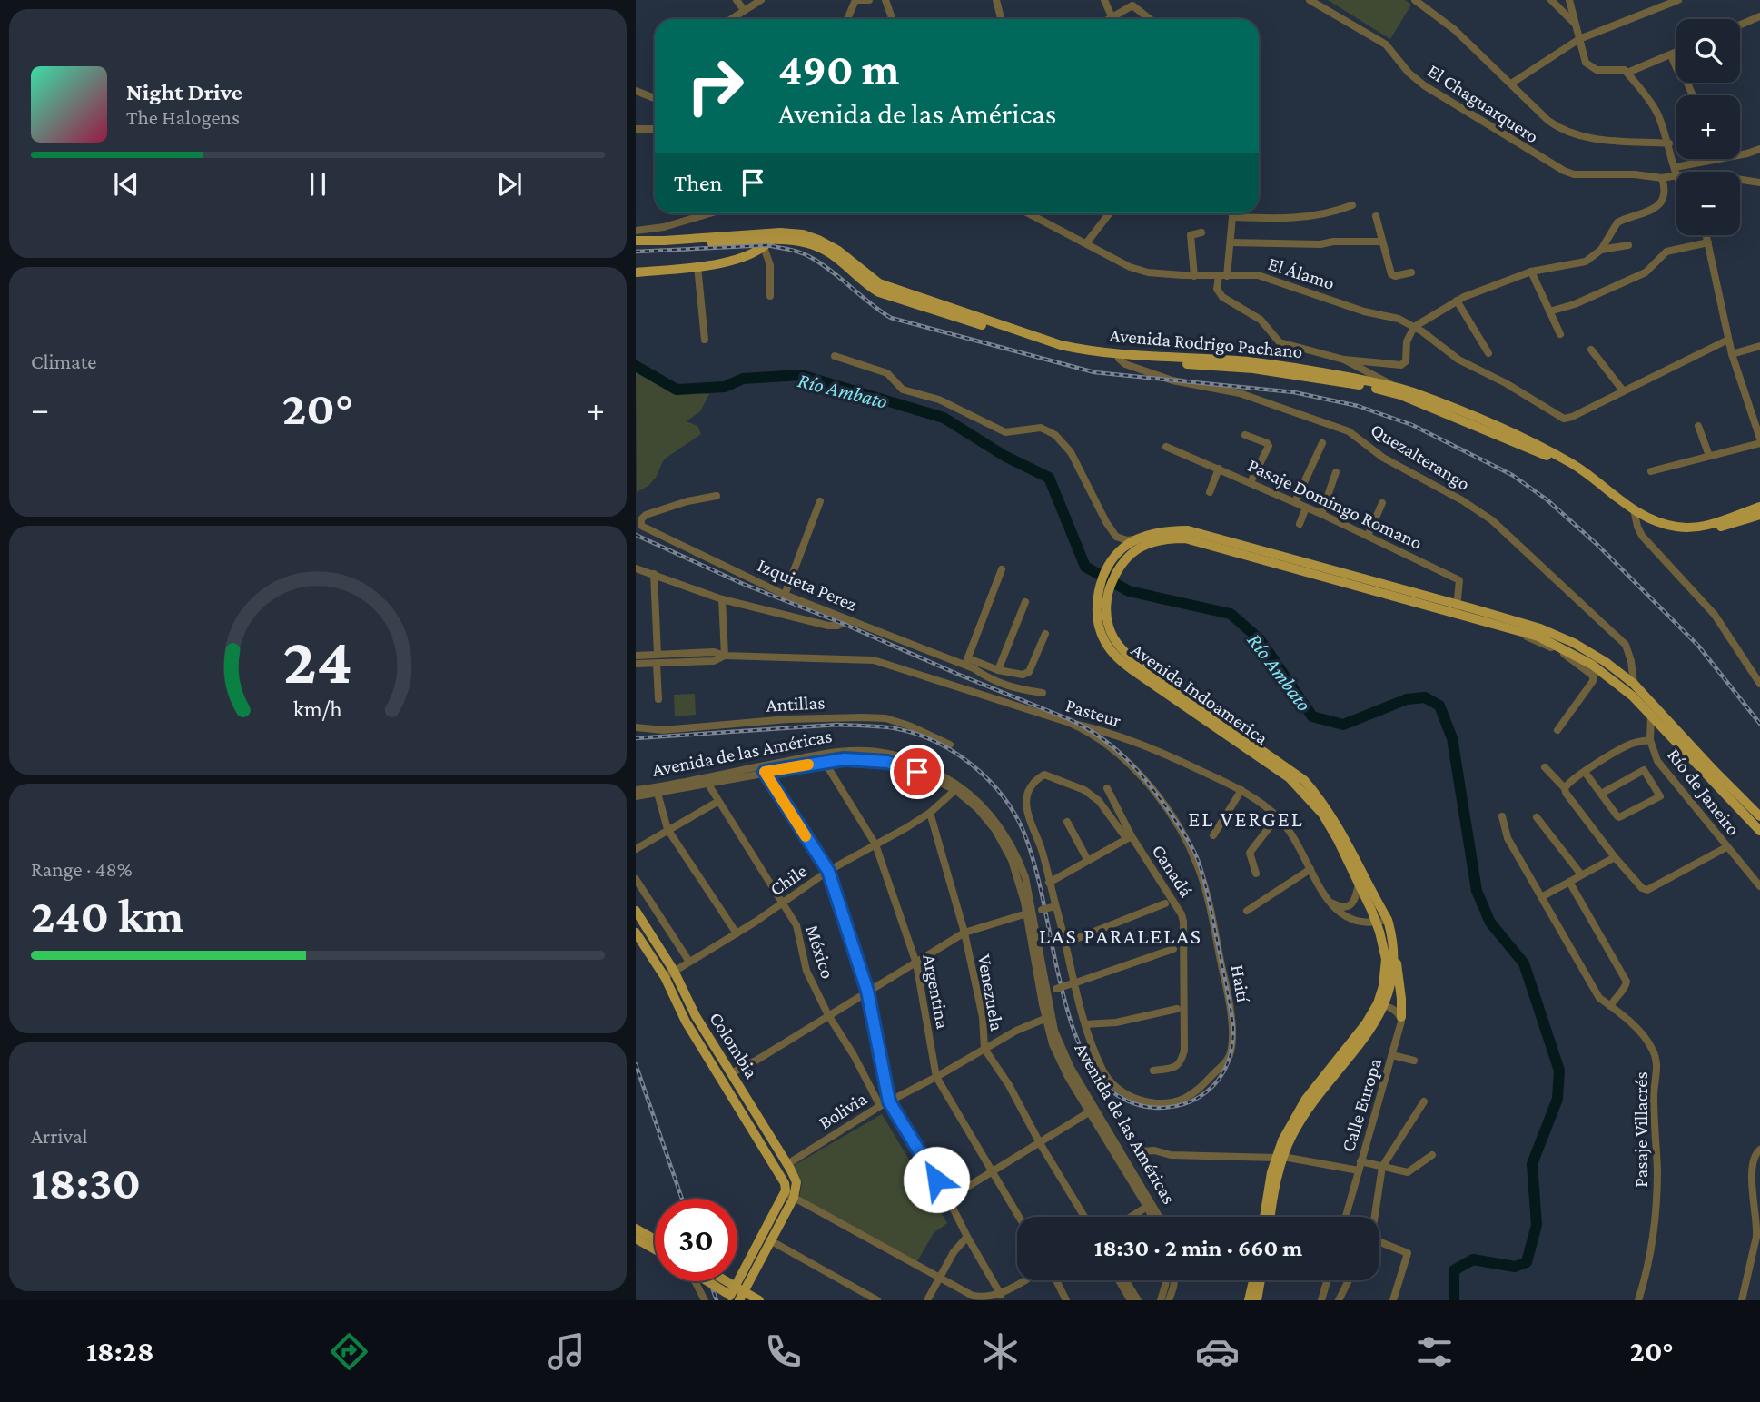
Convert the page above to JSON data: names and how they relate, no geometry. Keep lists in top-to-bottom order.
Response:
{
  "streets": {
    "main road": ["Avenida Rodrigo Pachano", "Avenida Indoamerica", "Colombia"],
    "street": [
      "El Chaguarquero",
      "El Álamo",
      "Quezalterango",
      "Pasaje Domingo Romano",
      "Izquieta Perez",
      "Antillas",
      "Pasteur",
      "Avenida de las Américas",
      "Río de Janeiro",
      "Canadá",
      "Chile",
      "México",
      "Haití",
      "Argentina",
      "Venezuela",
      "Calle Europa",
      "Bolivia",
      "Pasaje Villacrés"
    ]
  },
  "crossings": [
    ["Avenida Rodrigo Pachano", "Quezalterango"],
    ["Quezalterango", "Avenida Indoamerica"],
    ["Pasaje Domingo Romano", "Avenida Indoamerica"],
    ["Avenida Indoamerica", "Pasteur"],
    ["Avenida Indoamerica", "Río de Janeiro"],
    ["Pasteur", "Haití"],
    ["Avenida de las Américas", "Chile"],
    ["Avenida de las Américas", "México"],
    ["Avenida de las Américas", "Argentina"],
    ["Avenida de las Américas", "Bolivia"],
    ["Chile", "México"],
    ["Chile", "Argentina"],
    ["Chile", "Venezuela"],
    ["Chile", "Colombia"],
    ["México", "Bolivia"],
    ["Argentina", "Bolivia"],
    ["Venezuela", "Bolivia"],
    ["Colombia", "Bolivia"]
  ],
  "districts": ["EL VERGEL", "LAS PARALELAS"],
  "water": ["Río Ambato"],
  "page": {
    "map_buttons": ["+", "−"],
    "turn": ["490 m", "Avenida de las Américas"],
    "song": ["Night Drive", "The Halogens"],
    "then": "Then",
    "tile": [
      "Climate",
      ["Range · 48%", "240 km"],
      ["Arrival", "18:30"]
    ],
    "heat": ["−", "20°", "+"],
    "limit": "30",
    "trip": "18:30 · 2 min · 660 m",
    "tabs": ["18:28", "20°"],
    "gauge": ["24", "km/h"]
  }
}
